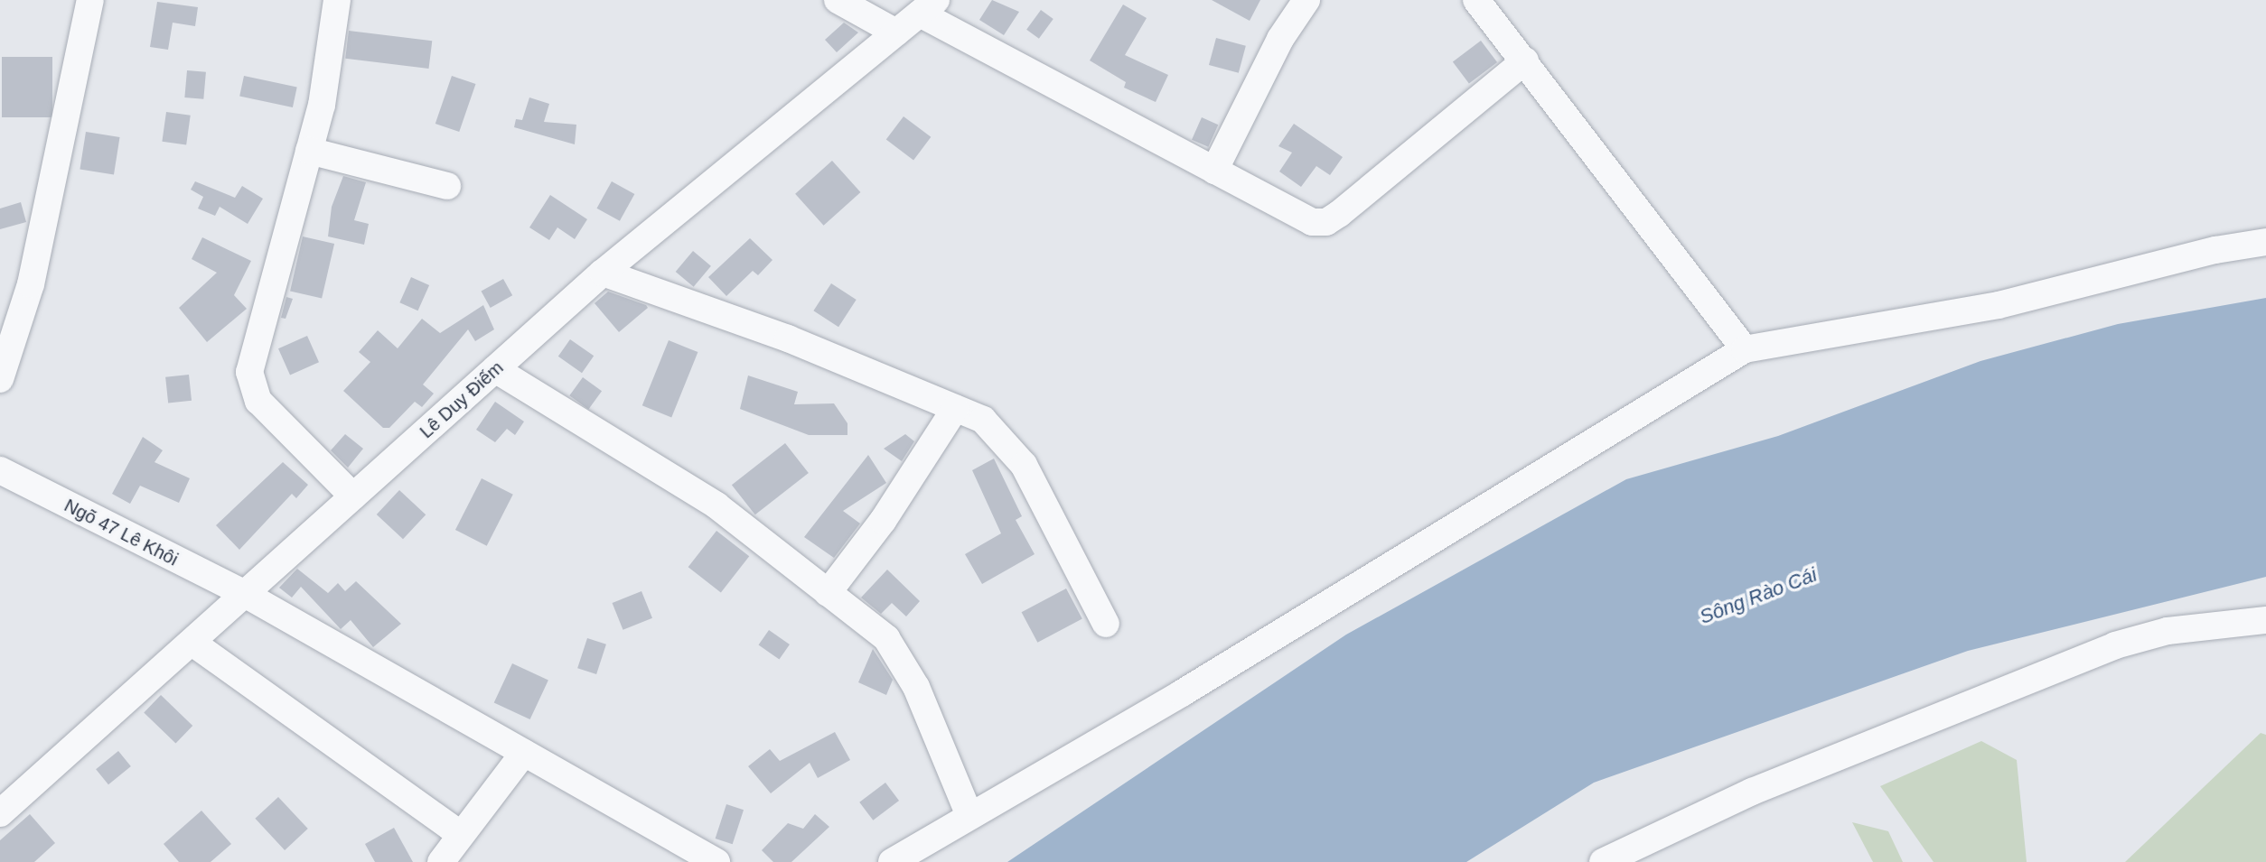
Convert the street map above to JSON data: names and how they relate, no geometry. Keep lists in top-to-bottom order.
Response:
{
  "streets": {
    "street": ["Lê Duy Điếm", "Ngõ 47 Lê Khôi"]
  },
  "crossings": [
    ["Lê Duy Điếm", "Ngõ 47 Lê Khôi"]
  ],
  "water": ["Sông Rào Cái"]
}
